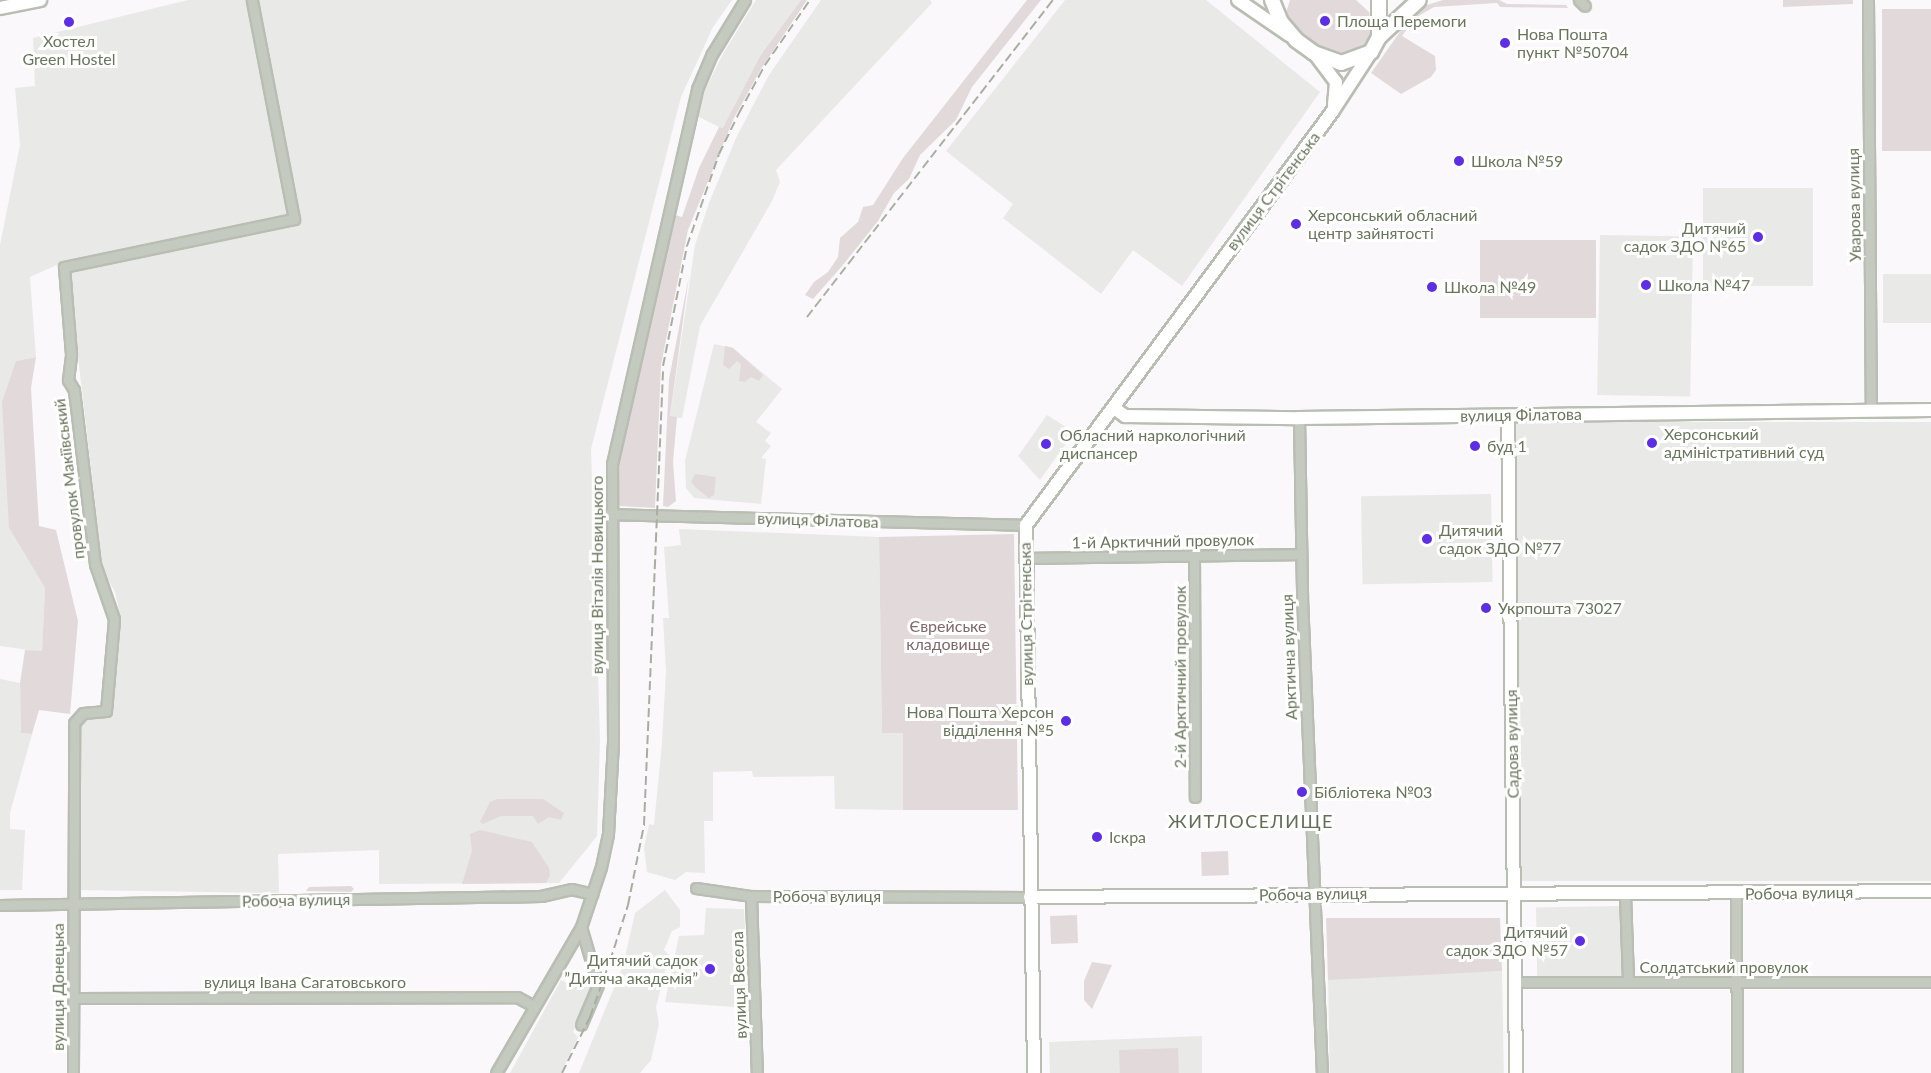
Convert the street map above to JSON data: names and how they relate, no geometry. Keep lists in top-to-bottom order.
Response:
{
  "streets": {
    "street": [
      "вулиця Стрітенська",
      "Уварова вулиця",
      "вулиця Філатова",
      "провулок Макіївський",
      "1-й Арктичний провулок",
      "вулиця Віталія Новицького",
      "Арктична вулиця",
      "2-й Арктичний провулок",
      "Садова вулиця",
      "Робоча вулиця",
      "Солдатський провулок",
      "вулиця Івана Сагатовського",
      "вулиця Весела",
      "вулиця Донецька"
    ]
  },
  "crossings": [
    ["вулиця Стрітенська", "вулиця Філатова"],
    ["вулиця Стрітенська", "1-й Арктичний провулок"],
    ["вулиця Стрітенська", "Робоча вулиця"],
    ["Уварова вулиця", "вулиця Філатова"],
    ["вулиця Філатова", "вулиця Віталія Новицького"],
    ["вулиця Філатова", "Арктична вулиця"],
    ["вулиця Філатова", "Садова вулиця"],
    ["провулок Макіївський", "Робоча вулиця"],
    ["провулок Макіївський", "вулиця Донецька"],
    ["1-й Арктичний провулок", "Арктична вулиця"],
    ["1-й Арктичний провулок", "2-й Арктичний провулок"],
    ["вулиця Віталія Новицького", "Робоча вулиця"],
    ["вулиця Віталія Новицького", "вулиця Івана Сагатовського"],
    ["Арктична вулиця", "Робоча вулиця"],
    ["Садова вулиця", "Робоча вулиця"],
    ["Садова вулиця", "Солдатський провулок"],
    ["Робоча вулиця", "вулиця Весела"],
    ["Робоча вулиця", "вулиця Донецька"],
    ["вулиця Івана Сагатовського", "вулиця Донецька"]
  ],
  "districts": ["ЖИТЛОСЕЛИЩЕ"],
  "parks": ["Єврейське кладовище"],
  "places": [
    "Площа Перемоги",
    "Хостел Green Hostel",
    "Нова Пошта пункт №50704",
    "Школа №59",
    "Херсонський обласний центр зайнятості",
    "Дитячий садок ЗДО №65",
    "Школа №47",
    "Школа №49",
    "Херсонський адміністративний суд",
    "Обласний наркологічний диспансер",
    "буд 1",
    "Дитячий садок ЗДО №77",
    "Укрпошта 73027",
    "Нова Пошта Херсон відділення №5",
    "Бібліотека №03",
    "Іскра",
    "Дитячий садок ЗДО №57",
    "Дитячий садок ”Дитяча академія”"
  ]
}
